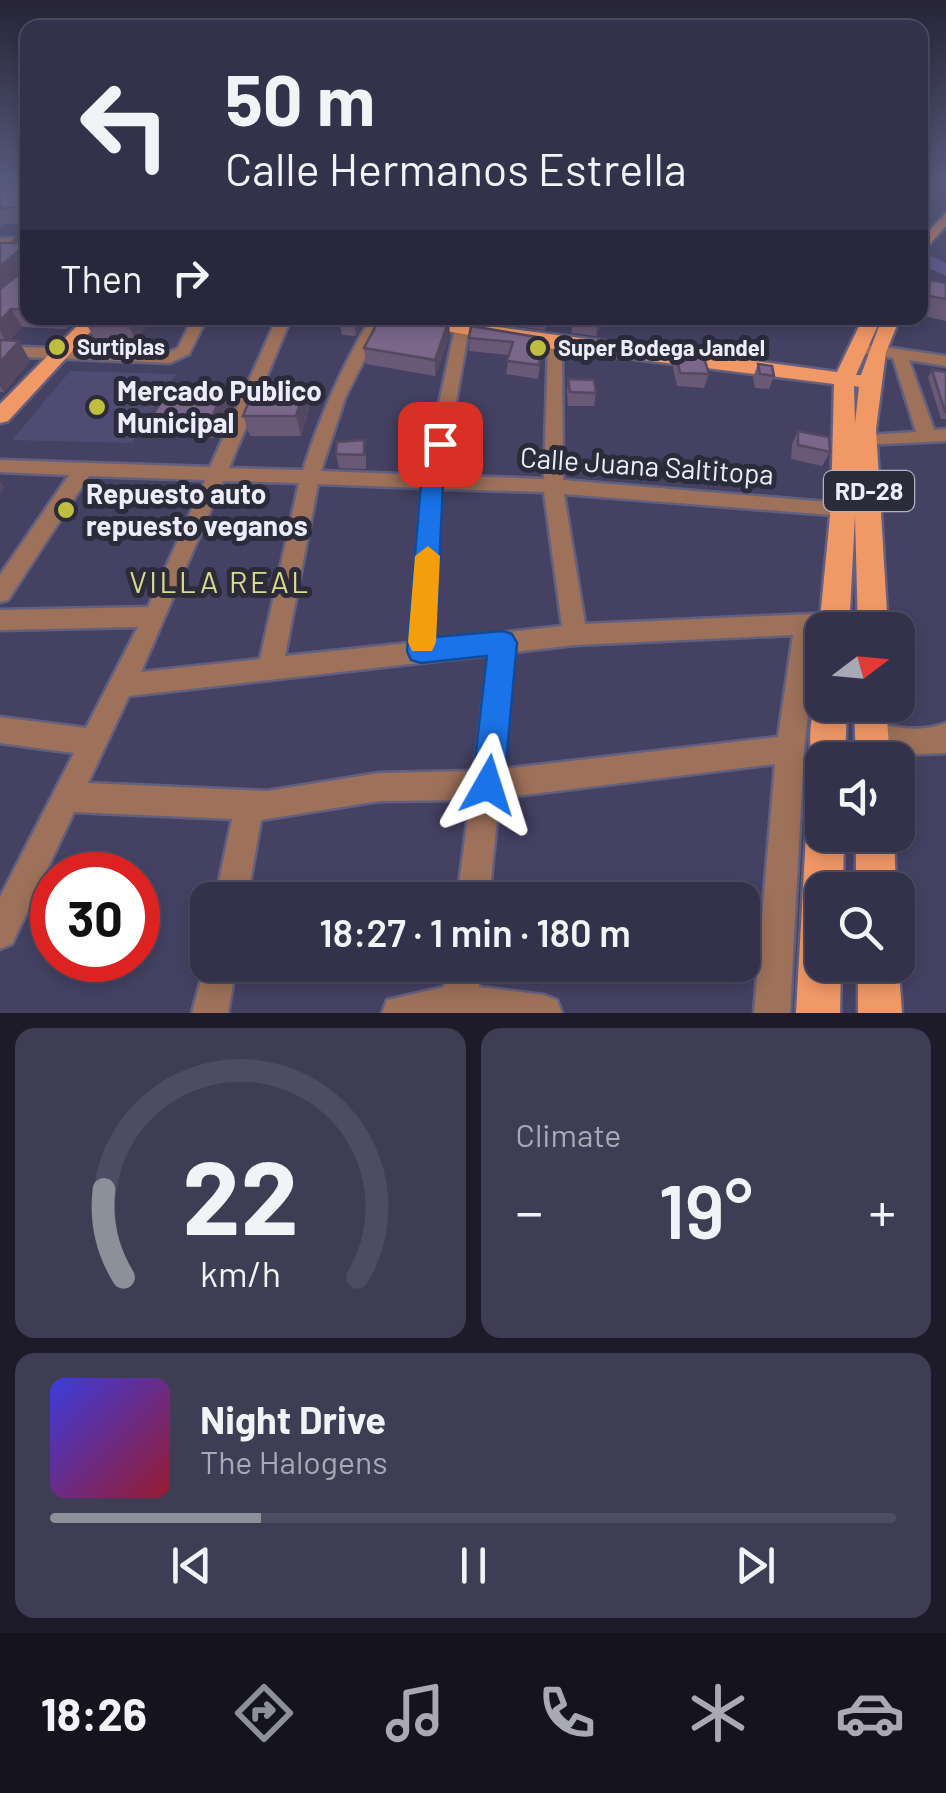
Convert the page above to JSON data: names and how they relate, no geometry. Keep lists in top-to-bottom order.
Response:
{
  "streets": {
    "main road": ["RD-28"],
    "street": ["Calle Juana Saltitopa"]
  },
  "crossings": [
    ["Calle Juana Saltitopa", "RD-28"]
  ],
  "districts": ["VILLA REAL"],
  "places": [
    "Surtiplas",
    "Super Bodega Jandel",
    "Mercado Publico Municipal",
    "Repuesto auto repuesto veganos"
  ],
  "north": "right",
  "page": {
    "turn": ["50 m", "Calle Hermanos Estrella"],
    "then": "Then",
    "limit": "30",
    "trip": "18:27 · 1 min · 180 m",
    "tile": "Climate",
    "heat": ["−", "19°", "+"],
    "song": ["Night Drive", "The Halogens"],
    "tabs": "18:26",
    "gauge": ["22", "km/h"]
  }
}
